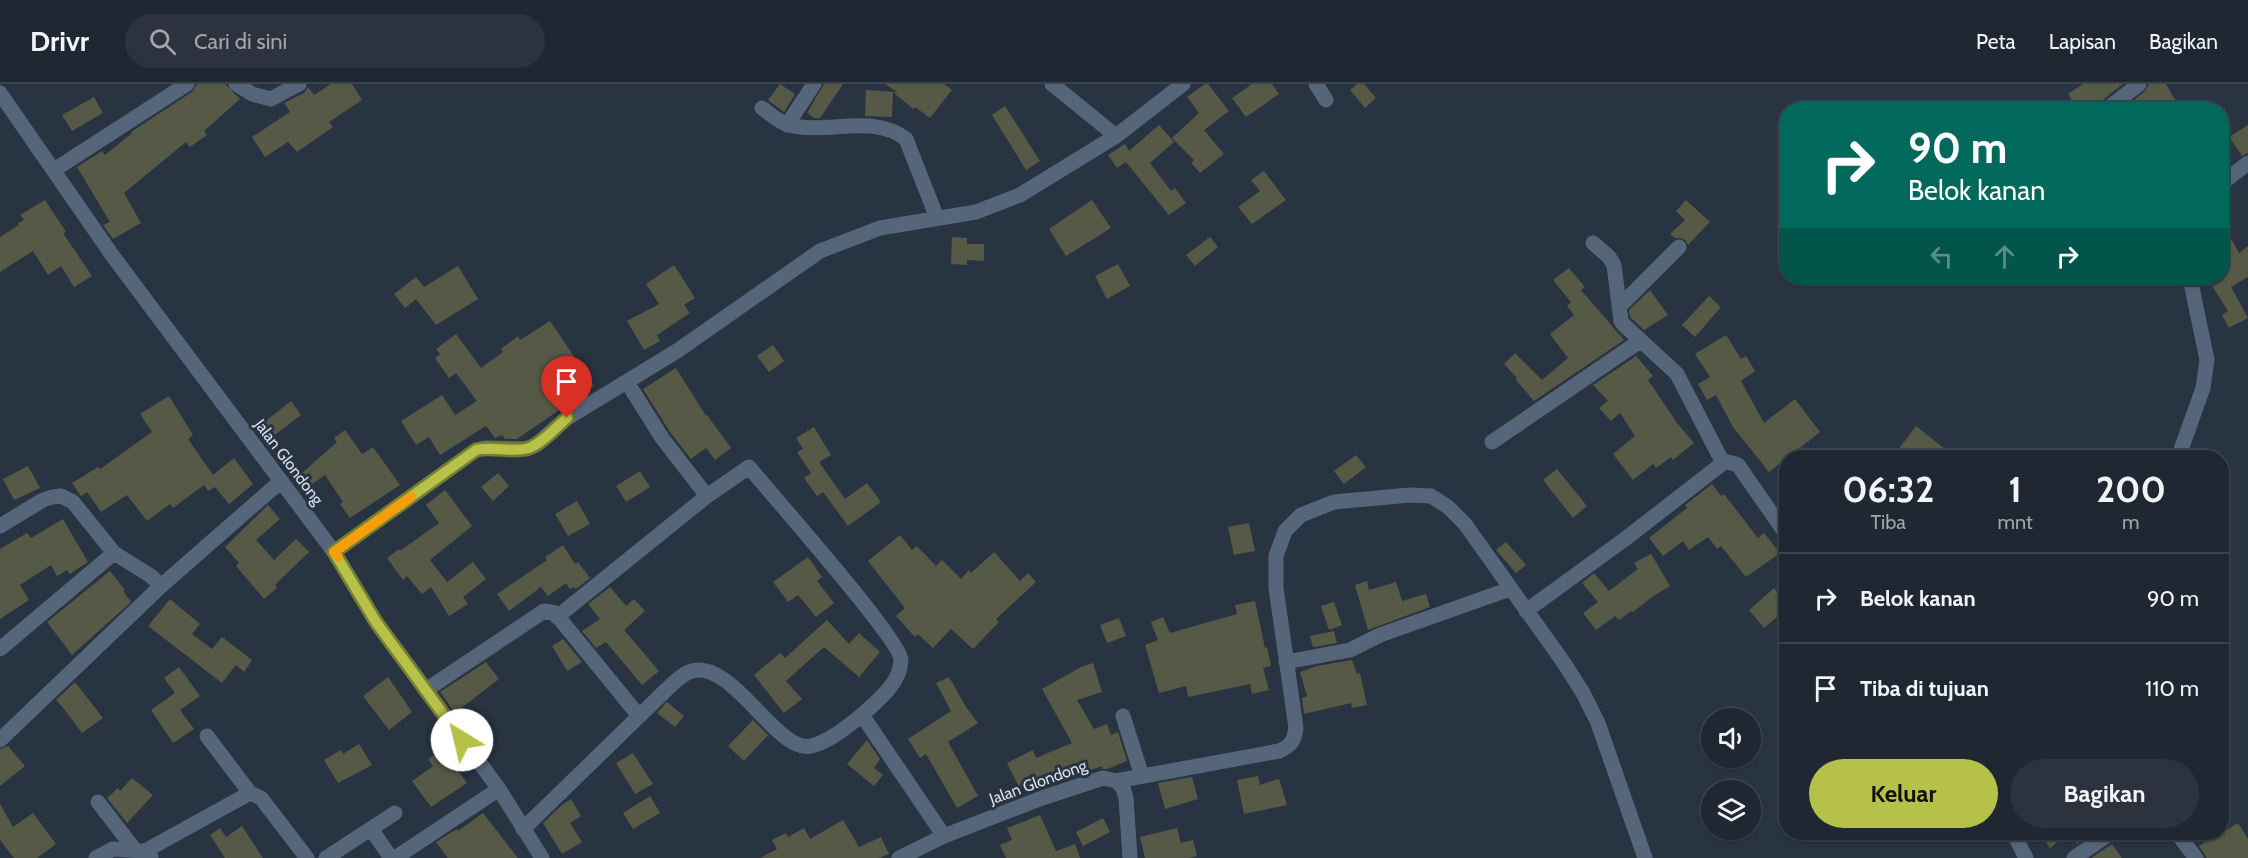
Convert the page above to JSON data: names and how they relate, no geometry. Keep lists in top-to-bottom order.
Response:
{
  "streets": {
    "street": ["Jalan Glondong"]
  },
  "page": {
    "header": "Drivr",
    "search": "Cari di sini",
    "nav": ["Peta", "Lapisan", "Bagikan"],
    "turn": ["90 m", "Belok kanan"],
    "eta": [
      "06:32",
      "Tiba",
      "1",
      "mnt",
      "200",
      "m"
    ],
    "list": [
      {
        "name": "Belok kanan",
        "value": "90 m"
      },
      {
        "name": "Tiba di tujuan",
        "value": "110 m"
      }
    ],
    "buttons": ["Keluar", "Bagikan"]
  }
}
